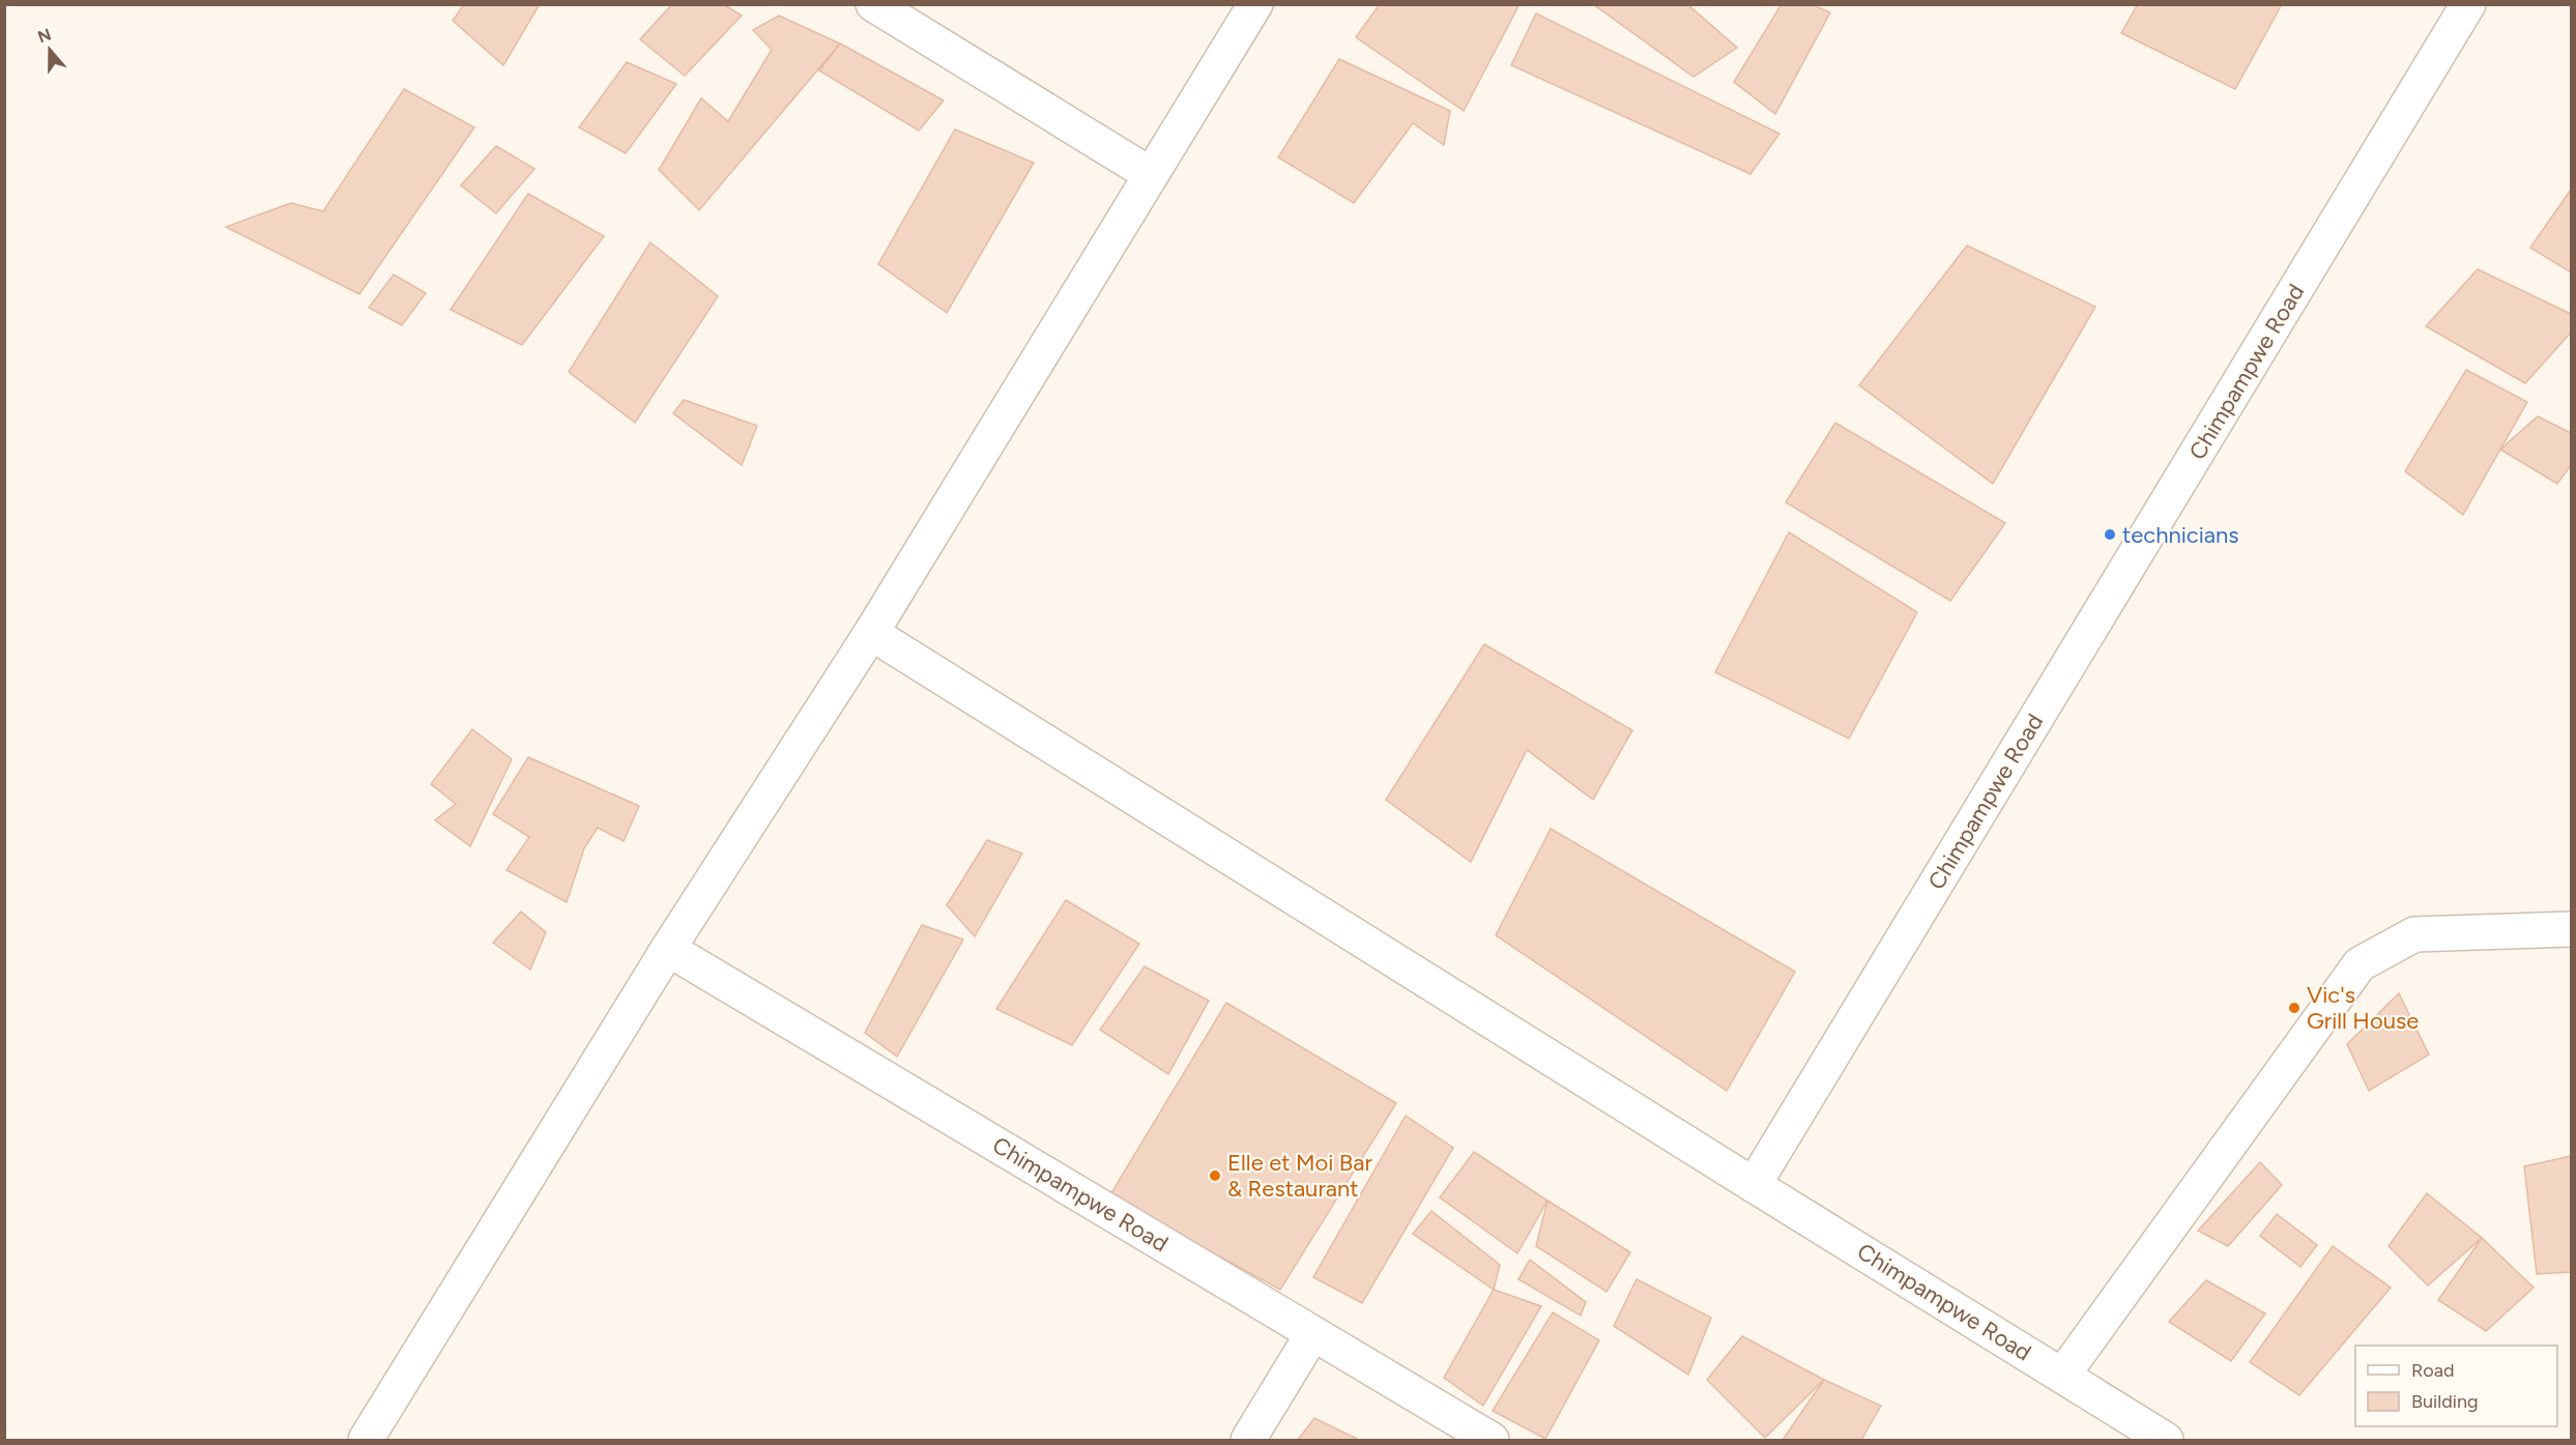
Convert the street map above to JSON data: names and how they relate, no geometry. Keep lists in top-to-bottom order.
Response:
{
  "streets": {
    "street": ["Chimpampwe Road"]
  },
  "places": ["technicians", "Vic's Grill House", "Elle et Moi Bar & Restaurant"],
  "legend": ["Road", "Building"],
  "north": "top"
}
